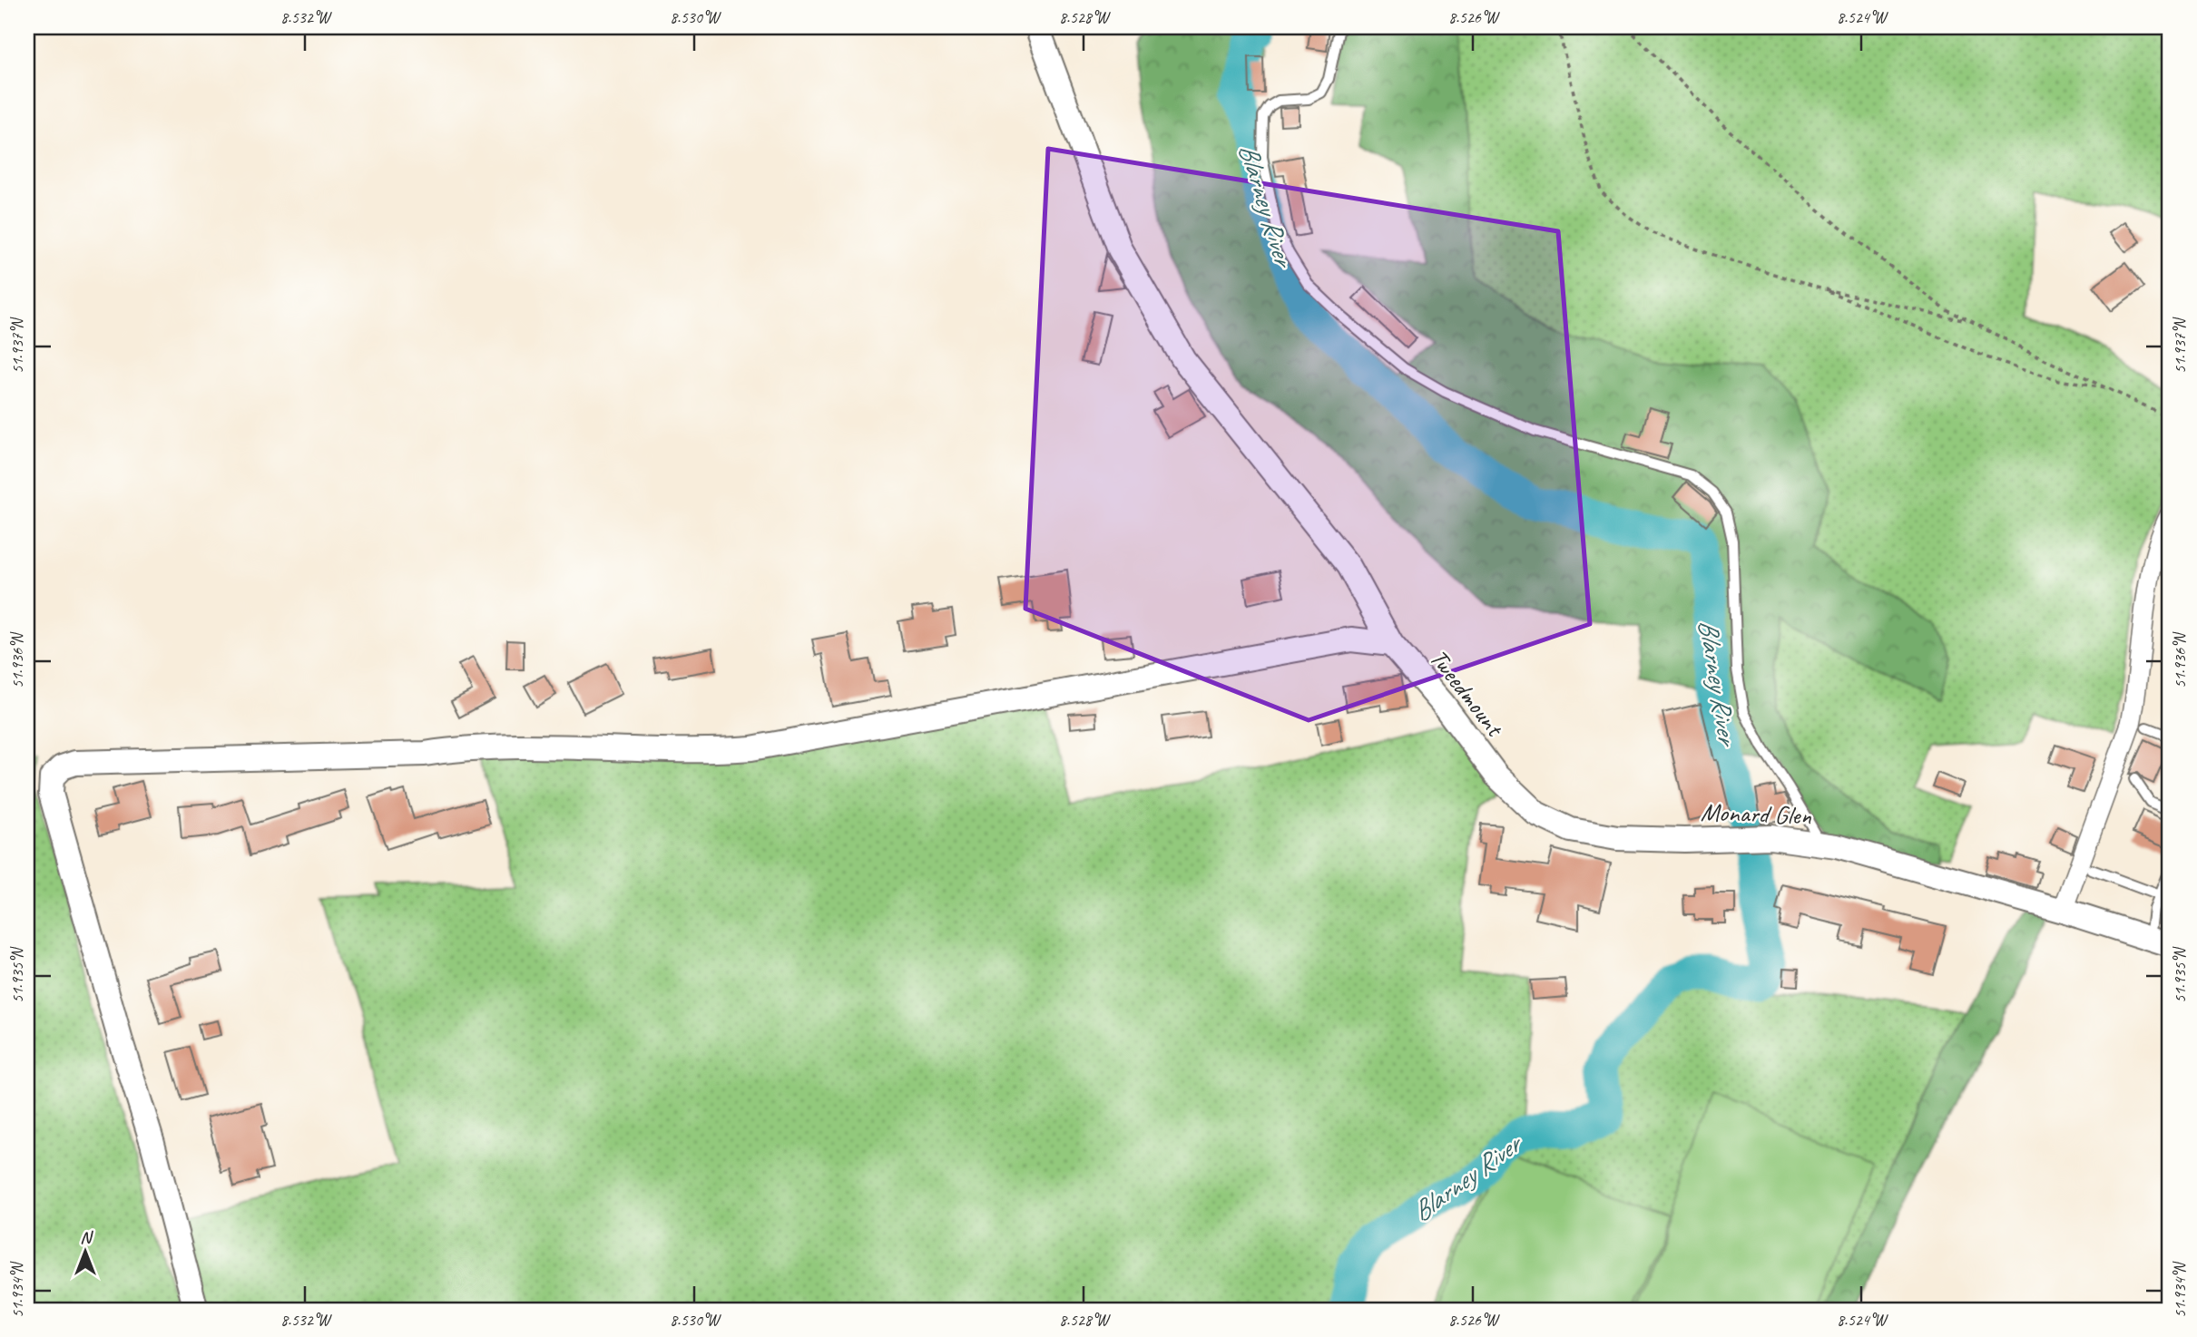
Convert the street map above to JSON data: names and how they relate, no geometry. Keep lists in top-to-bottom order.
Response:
{
  "streets": {
    "street": ["Tweedmount", "Monard Glen"]
  },
  "crossings": [
    ["Tweedmount", "Monard Glen"]
  ],
  "water": ["Blarney River"],
  "north": "top",
  "coordinates": [
    "8.532°W",
    "8.530°W",
    "8.528°W",
    "8.526°W",
    "8.524°W",
    "51.937°N",
    "51.936°N",
    "51.935°N",
    "51.934°N"
  ]
}
